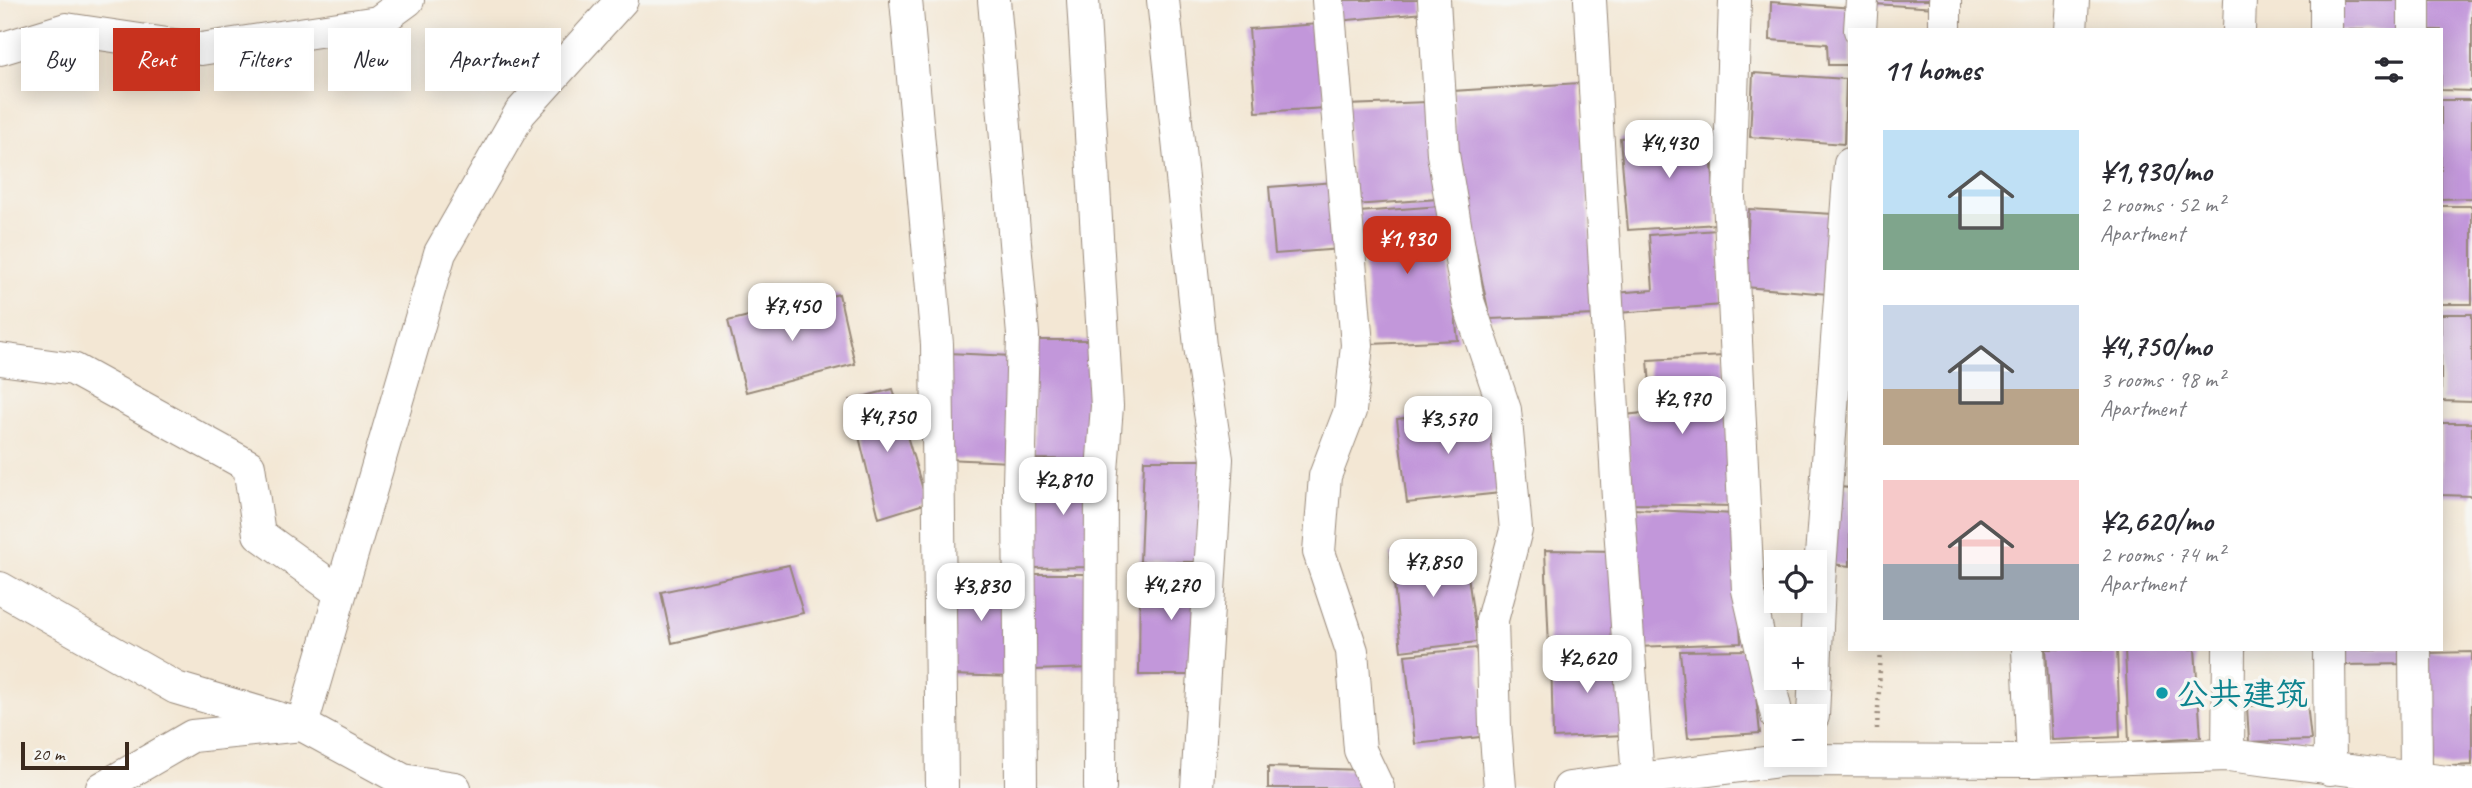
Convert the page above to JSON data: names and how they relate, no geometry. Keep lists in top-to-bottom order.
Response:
{
  "places": ["公共建筑"],
  "scale_bar": "20 m",
  "page": {
    "chip": [
      "Buy",
      "Rent",
      "Filters",
      "New",
      "Apartment"
    ],
    "heading": "11 homes",
    "list": [
      {
        "name": "¥1,930/mo",
        "note": "2 rooms · 52 m² · Apartment"
      },
      {
        "name": "¥4,750/mo",
        "note": "3 rooms · 98 m² · Apartment"
      },
      {
        "name": "¥2,620/mo",
        "note": "2 rooms · 74 m² · Apartment"
      }
    ],
    "price": [
      "¥4,430",
      "¥1,930",
      "¥7,450",
      "¥2,970",
      "¥4,750",
      "¥3,570",
      "¥2,810",
      "¥7,850",
      "¥4,270",
      "¥3,830",
      "¥2,620"
    ],
    "map_buttons": ["+", "−"],
    "scale": "20 m"
  }
}
